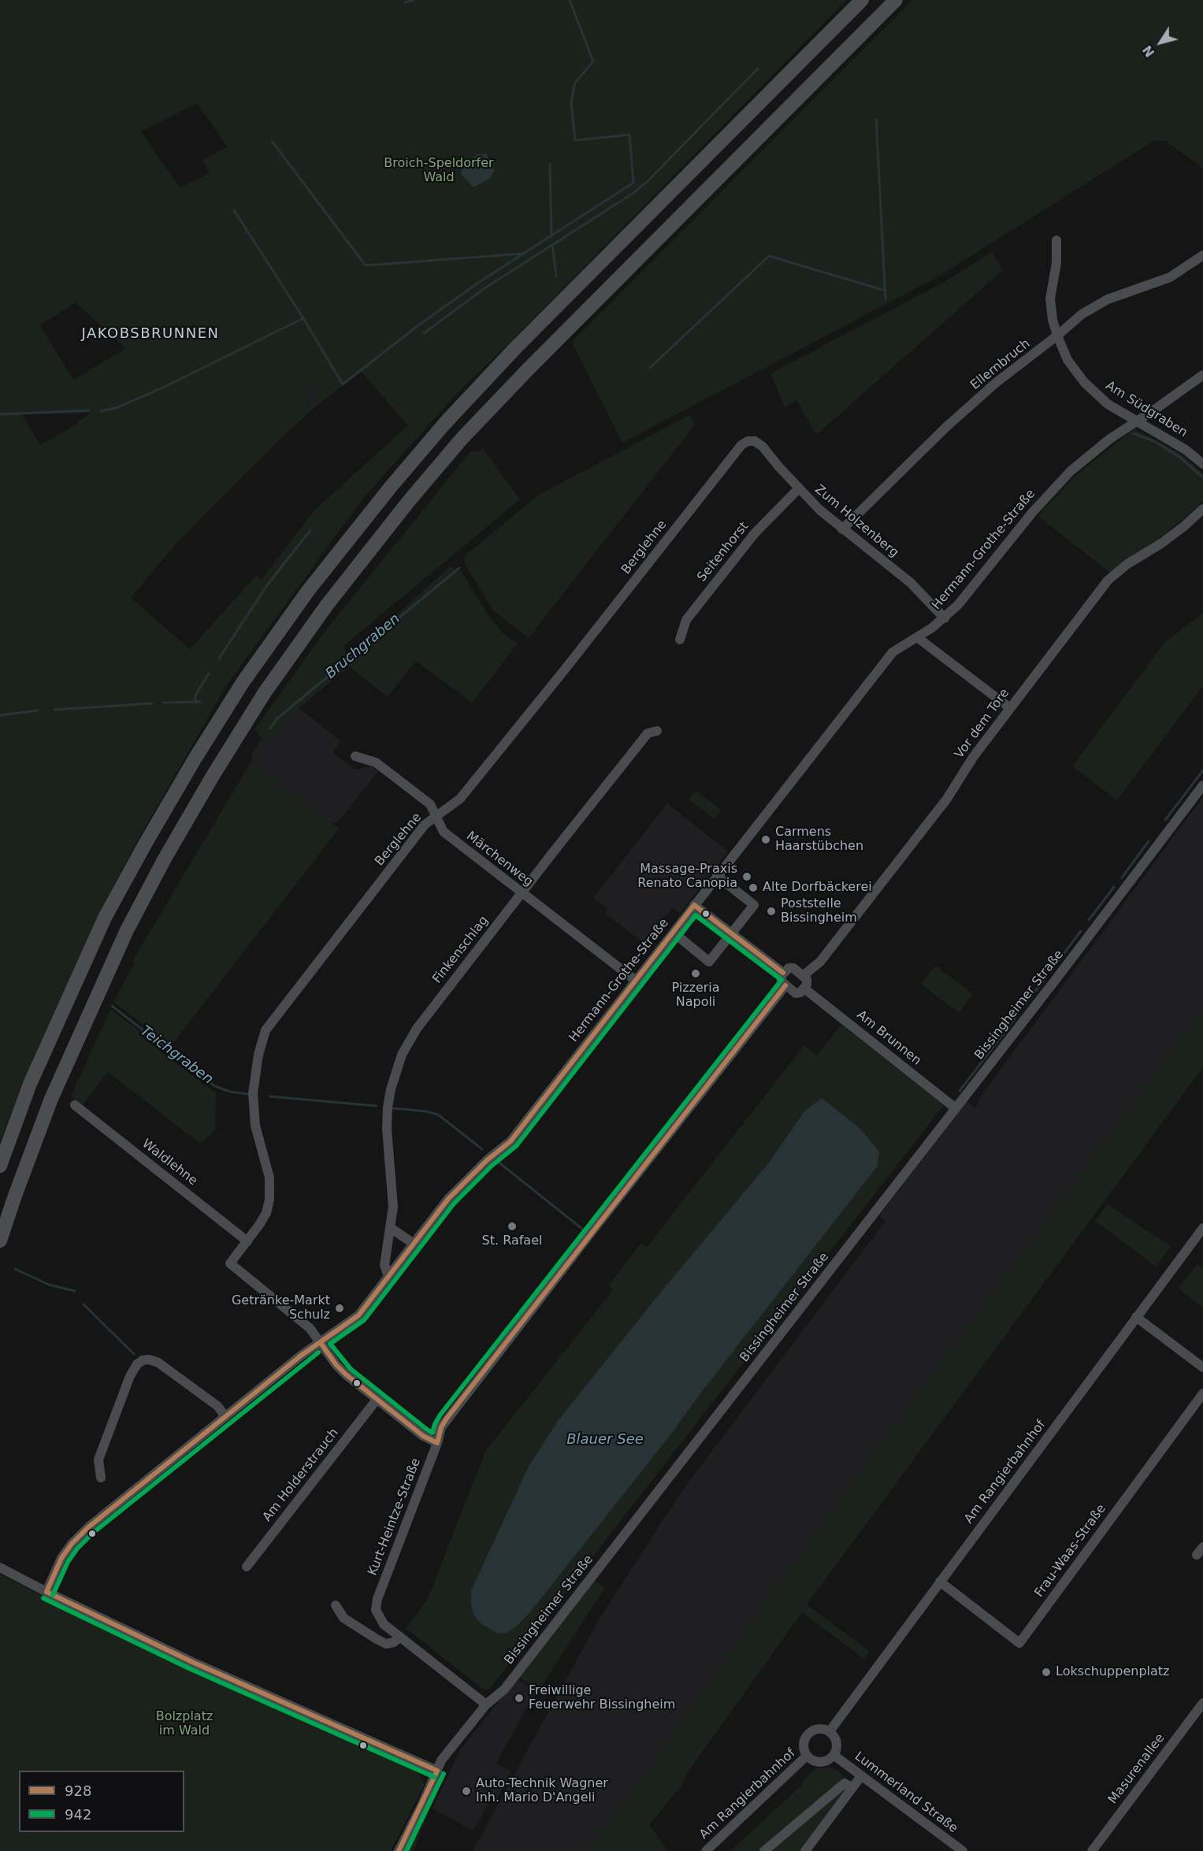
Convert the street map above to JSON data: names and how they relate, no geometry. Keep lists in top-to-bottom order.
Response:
{
  "streets": {
    "street": [
      "Ellernbruch",
      "Am Südgraben",
      "Zum Holzenberg",
      "Berglehne",
      "Hermann-Grothe-Straße",
      "Seitenhorst",
      "Vor dem Tore",
      "Märchenweg",
      "Finkenschlag",
      "Bissingheimer Straße",
      "Am Brunnen",
      "Waldlehne",
      "Am Rangierbahnhof",
      "Am Holderstrauch",
      "Kurt-Heintze-Straße",
      "Frau-Waas-Straße",
      "Masurenallee",
      "Lummerland Straße"
    ]
  },
  "crossings": [
    ["Ellernbruch", "Am Südgraben"],
    ["Ellernbruch", "Zum Holzenberg"],
    ["Am Südgraben", "Hermann-Grothe-Straße"],
    ["Zum Holzenberg", "Berglehne"],
    ["Zum Holzenberg", "Hermann-Grothe-Straße"],
    ["Zum Holzenberg", "Seitenhorst"],
    ["Berglehne", "Hermann-Grothe-Straße"],
    ["Berglehne", "Märchenweg"],
    ["Berglehne", "Waldlehne"],
    ["Hermann-Grothe-Straße", "Märchenweg"],
    ["Hermann-Grothe-Straße", "Finkenschlag"],
    ["Vor dem Tore", "Am Brunnen"],
    ["Vor dem Tore", "Kurt-Heintze-Straße"],
    ["Märchenweg", "Finkenschlag"],
    ["Bissingheimer Straße", "Am Brunnen"],
    ["Am Brunnen", "Kurt-Heintze-Straße"],
    ["Am Rangierbahnhof", "Frau-Waas-Straße"],
    ["Am Rangierbahnhof", "Lummerland Straße"]
  ],
  "districts": ["JAKOBSBRUNNEN"],
  "water": ["Bruchgraben", "Teichgraben", "Blauer See"],
  "parks": ["Broich-Speldorfer Wald", "Bolzplatz im Wald"],
  "places": [
    "Carmens Haarstübchen",
    "Massage-Praxis Renato Canopia",
    "Alte Dorfbäckerei",
    "Poststelle Bissingheim",
    "Pizzeria Napoli",
    "St. Rafael",
    "Getränke-Markt Schulz",
    "Lokschuppenplatz",
    "Freiwillige Feuerwehr Bissingheim",
    "Auto-Technik Wagner Inh. Mario D'Angeli"
  ],
  "lines": ["transit line 928", "transit line 942"],
  "legend": ["928", "942"],
  "north": "bottom left"
}
